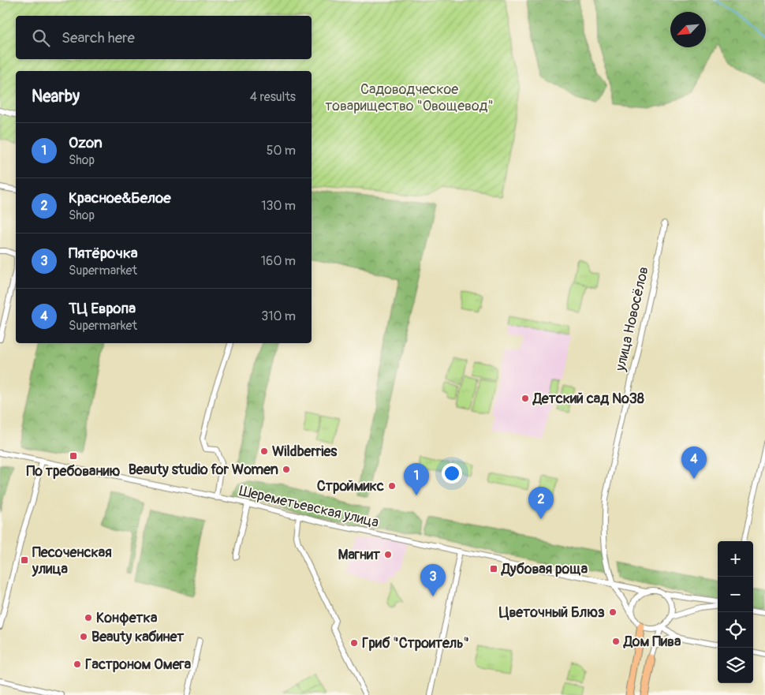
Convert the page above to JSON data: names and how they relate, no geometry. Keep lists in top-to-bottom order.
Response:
{
  "streets": {
    "street": ["улица Новосёлов", "Шереметьевская улица"]
  },
  "crossings": [
    ["улица Новосёлов", "Шереметьевская улица"]
  ],
  "parks": ["Садоводческое товарищество \"Овощевод\""],
  "places": {
    "other": [
      "Детский сад №38",
      "Wildberries",
      "Beauty studio for Women",
      "Строймикс",
      "Магнит",
      "Цветочный Блюз",
      "Конфетка",
      "Beauty кабинет",
      "Дом Пива",
      "Гриб \"Строитель\"",
      "Гастроном Омега"
    ],
    "transit": ["По требованию", "Песоченская улица", "Дубовая роща"]
  },
  "north": "bottom left",
  "page": {
    "search": "Search here",
    "heading": ["Nearby", "4 results"],
    "list": [
      {
        "mark": "1",
        "name": "Ozon",
        "note": "Shop",
        "value": "50 m"
      },
      {
        "mark": "2",
        "name": "Красное&Белое",
        "note": "Shop",
        "value": "130 m"
      },
      {
        "mark": "3",
        "name": "Пятёрочка",
        "note": "Supermarket",
        "value": "160 m"
      },
      {
        "mark": "4",
        "name": "ТЦ Европа",
        "note": "Supermarket",
        "value": "310 m"
      }
    ],
    "pins": [
      "4",
      "1",
      "2",
      "3"
    ],
    "map_buttons": ["+", "−"]
  }
}
